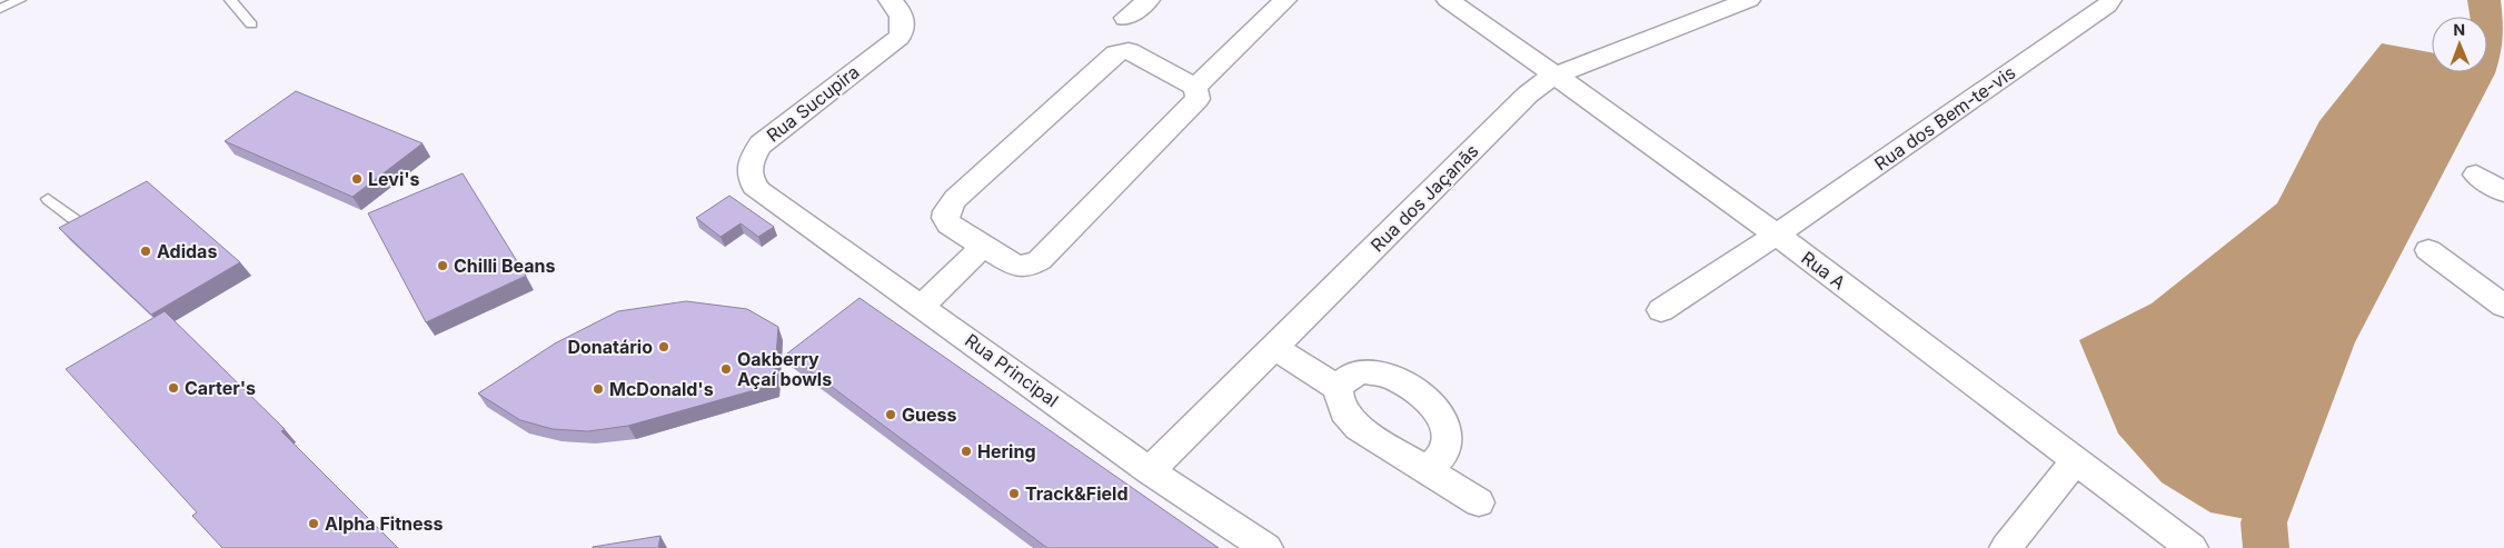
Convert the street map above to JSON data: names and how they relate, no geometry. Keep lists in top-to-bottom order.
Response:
{
  "streets": {
    "street": [
      "Rua Sucupira",
      "Rua dos Bem-te-vis",
      "Rua dos Jaçanãs",
      "Rua A",
      "Rua Principal"
    ]
  },
  "crossings": [
    ["Rua Sucupira", "Rua Principal"],
    ["Rua dos Bem-te-vis", "Rua A"],
    ["Rua dos Jaçanãs", "Rua A"],
    ["Rua dos Jaçanãs", "Rua Principal"]
  ],
  "places": [
    "Levi's",
    "Adidas",
    "Chilli Beans",
    "Donatário",
    "Oakberry Açaí bowls",
    "Carter's",
    "McDonald's",
    "Guess",
    "Hering",
    "Track&Field",
    "Alpha Fitness"
  ],
  "north": "top"
}
